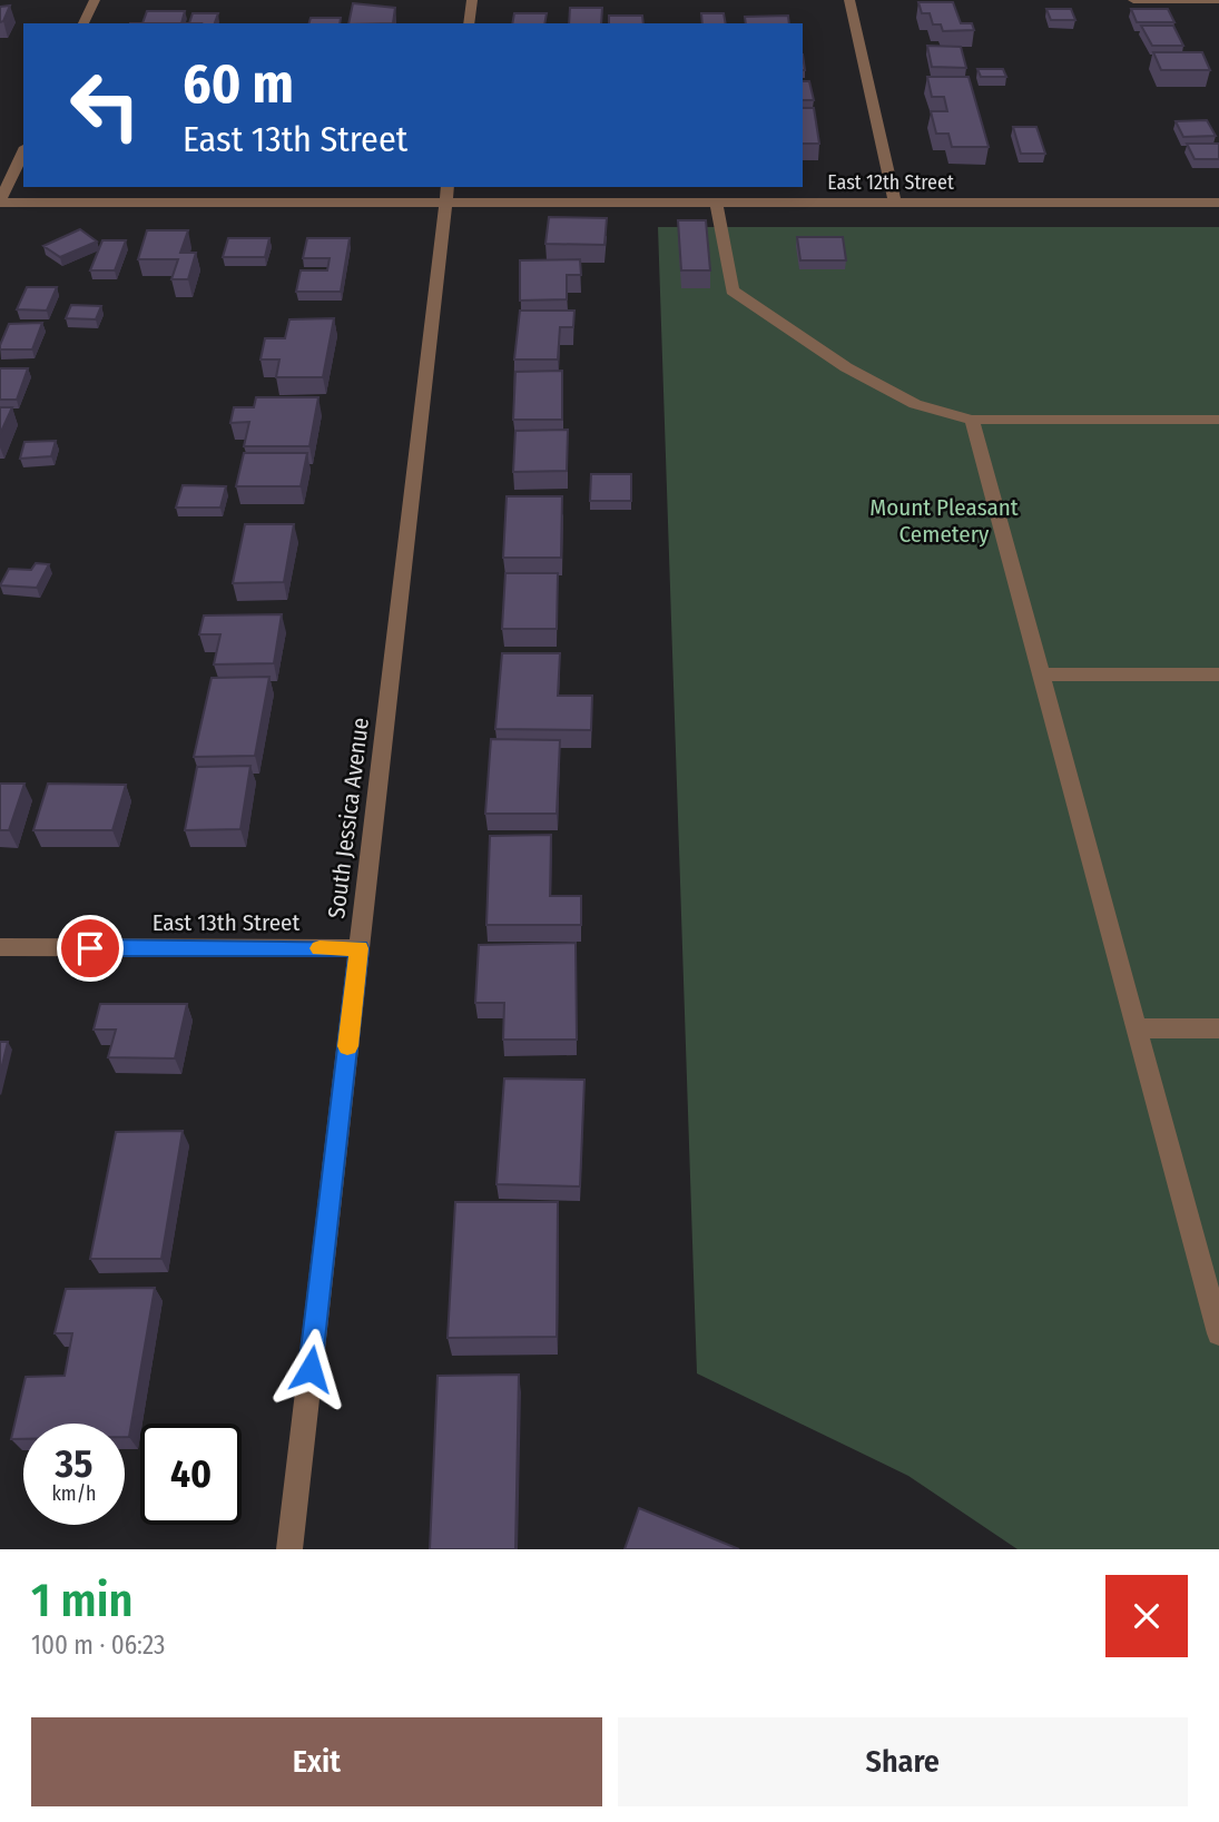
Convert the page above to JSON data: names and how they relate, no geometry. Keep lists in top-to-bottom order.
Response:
{
  "streets": {
    "street": ["East 12th Street", "South Jessica Avenue", "East 13th Street"]
  },
  "crossings": [
    ["East 12th Street", "South Jessica Avenue"],
    ["South Jessica Avenue", "East 13th Street"]
  ],
  "parks": ["Mount Pleasant Cemetery"],
  "page": {
    "turn": ["60 m", "East 13th Street"],
    "speed": "35 km/h",
    "limit": "40",
    "heading": ["1 min", "100 m · 06:23"],
    "buttons": ["Exit", "Share"]
  }
}
